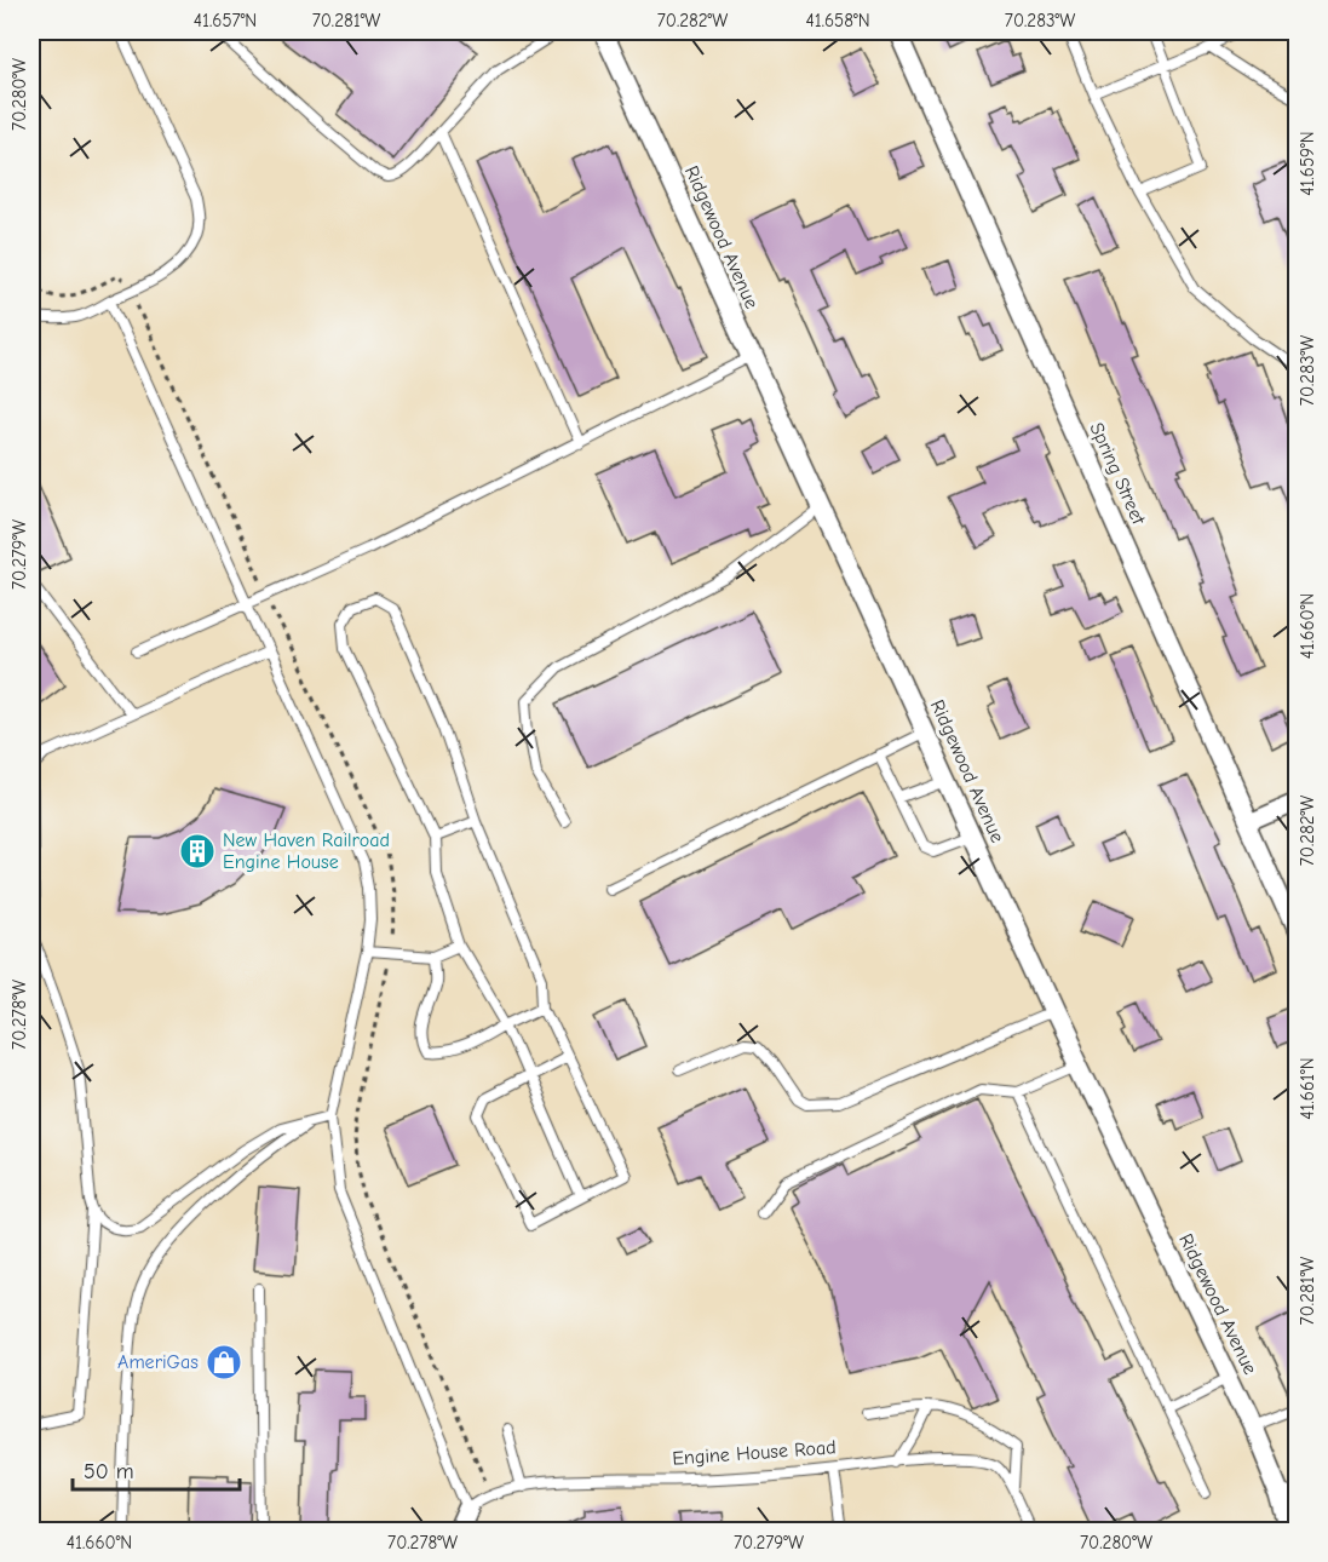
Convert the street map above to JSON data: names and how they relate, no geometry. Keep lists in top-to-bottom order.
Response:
{
  "streets": {
    "street": ["Ridgewood Avenue", "Spring Street"],
    "lane": ["Engine House Road"]
  },
  "places": {
    "building": ["New Haven Railroad Engine House"],
    "shop": ["AmeriGas"]
  },
  "scale_bar": "50 m",
  "coordinates": [
    "41.657°N",
    "70.281°W",
    "70.282°W",
    "41.658°N",
    "70.283°W",
    "70.280°W",
    "41.659°N",
    "70.279°W",
    "41.660°N",
    "70.278°W",
    "41.661°N"
  ]
}
